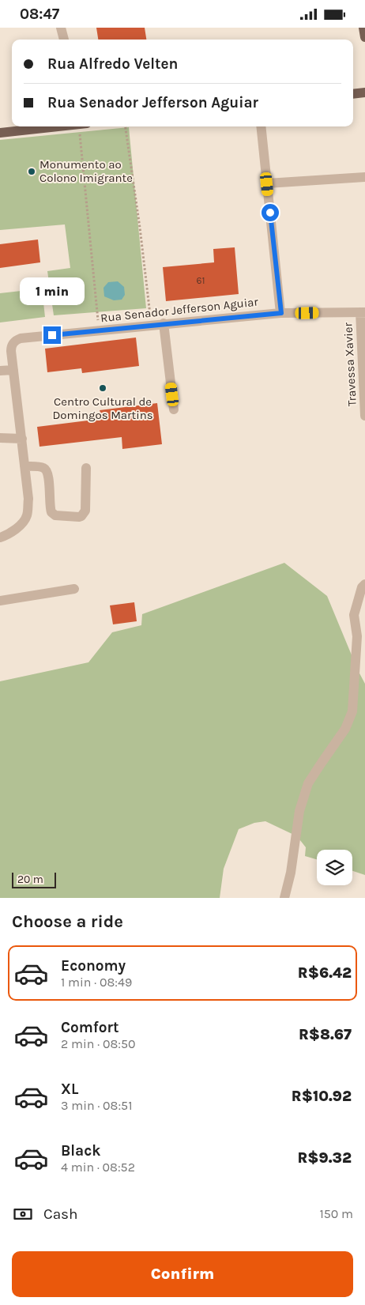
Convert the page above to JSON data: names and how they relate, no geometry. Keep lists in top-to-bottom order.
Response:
{
  "streets": {
    "street": ["Rua Senador Jefferson Aguiar", "Travessa Xavier"]
  },
  "crossings": [
    ["Rua Senador Jefferson Aguiar", "Travessa Xavier"]
  ],
  "places": ["Monumento ao Colono Imigrante", "Centro Cultural de Domingos Martins"],
  "house_numbers": ["61"],
  "scale_bar": "20 m",
  "page": {
    "status": "08:47",
    "banner": ["Rua Alfredo Velten", "Rua Senador Jefferson Aguiar"],
    "bubble": "1 min",
    "scale": "20 m",
    "heading": "Choose a ride",
    "list": [
      {
        "name": "Economy",
        "note": "1 min · 08:49",
        "value": "R$6.42"
      },
      {
        "name": "Comfort",
        "note": "2 min · 08:50",
        "value": "R$8.67"
      },
      {
        "name": "XL",
        "note": "3 min · 08:51",
        "value": "R$10.92"
      },
      {
        "name": "Black",
        "note": "4 min · 08:52",
        "value": "R$9.32"
      }
    ],
    "pay": ["Cash", "150 m"],
    "buttons": "Confirm"
  }
}
